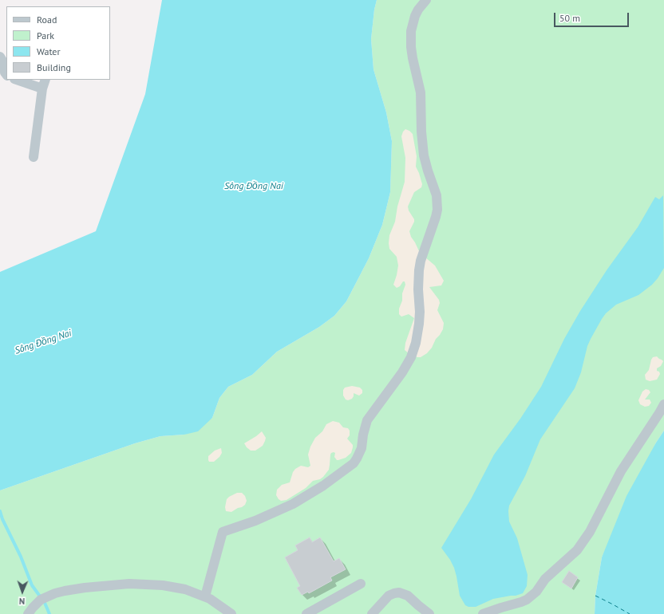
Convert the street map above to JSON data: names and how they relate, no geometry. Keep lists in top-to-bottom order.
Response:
{
  "water": ["Sông Đồng Nai"],
  "legend": [
    "Road",
    "Park",
    "Water",
    "Building"
  ],
  "scale_bar": "50 m",
  "north": "bottom"
}
